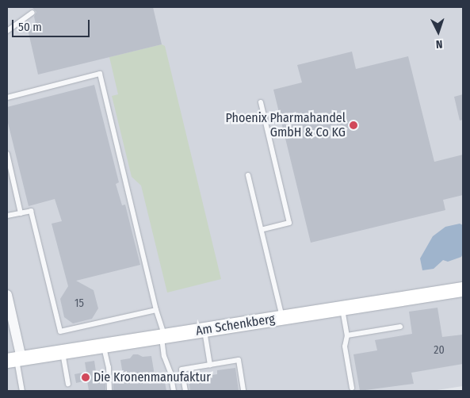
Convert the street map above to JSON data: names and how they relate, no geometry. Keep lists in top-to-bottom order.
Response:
{
  "streets": {
    "main road": ["Am Schenkberg"]
  },
  "places": ["Phoenix Pharmahandel GmbH & Co KG", "Die Kronenmanufaktur"],
  "house_numbers": ["15", "20"],
  "scale_bar": "50 m",
  "north": "bottom"
}
